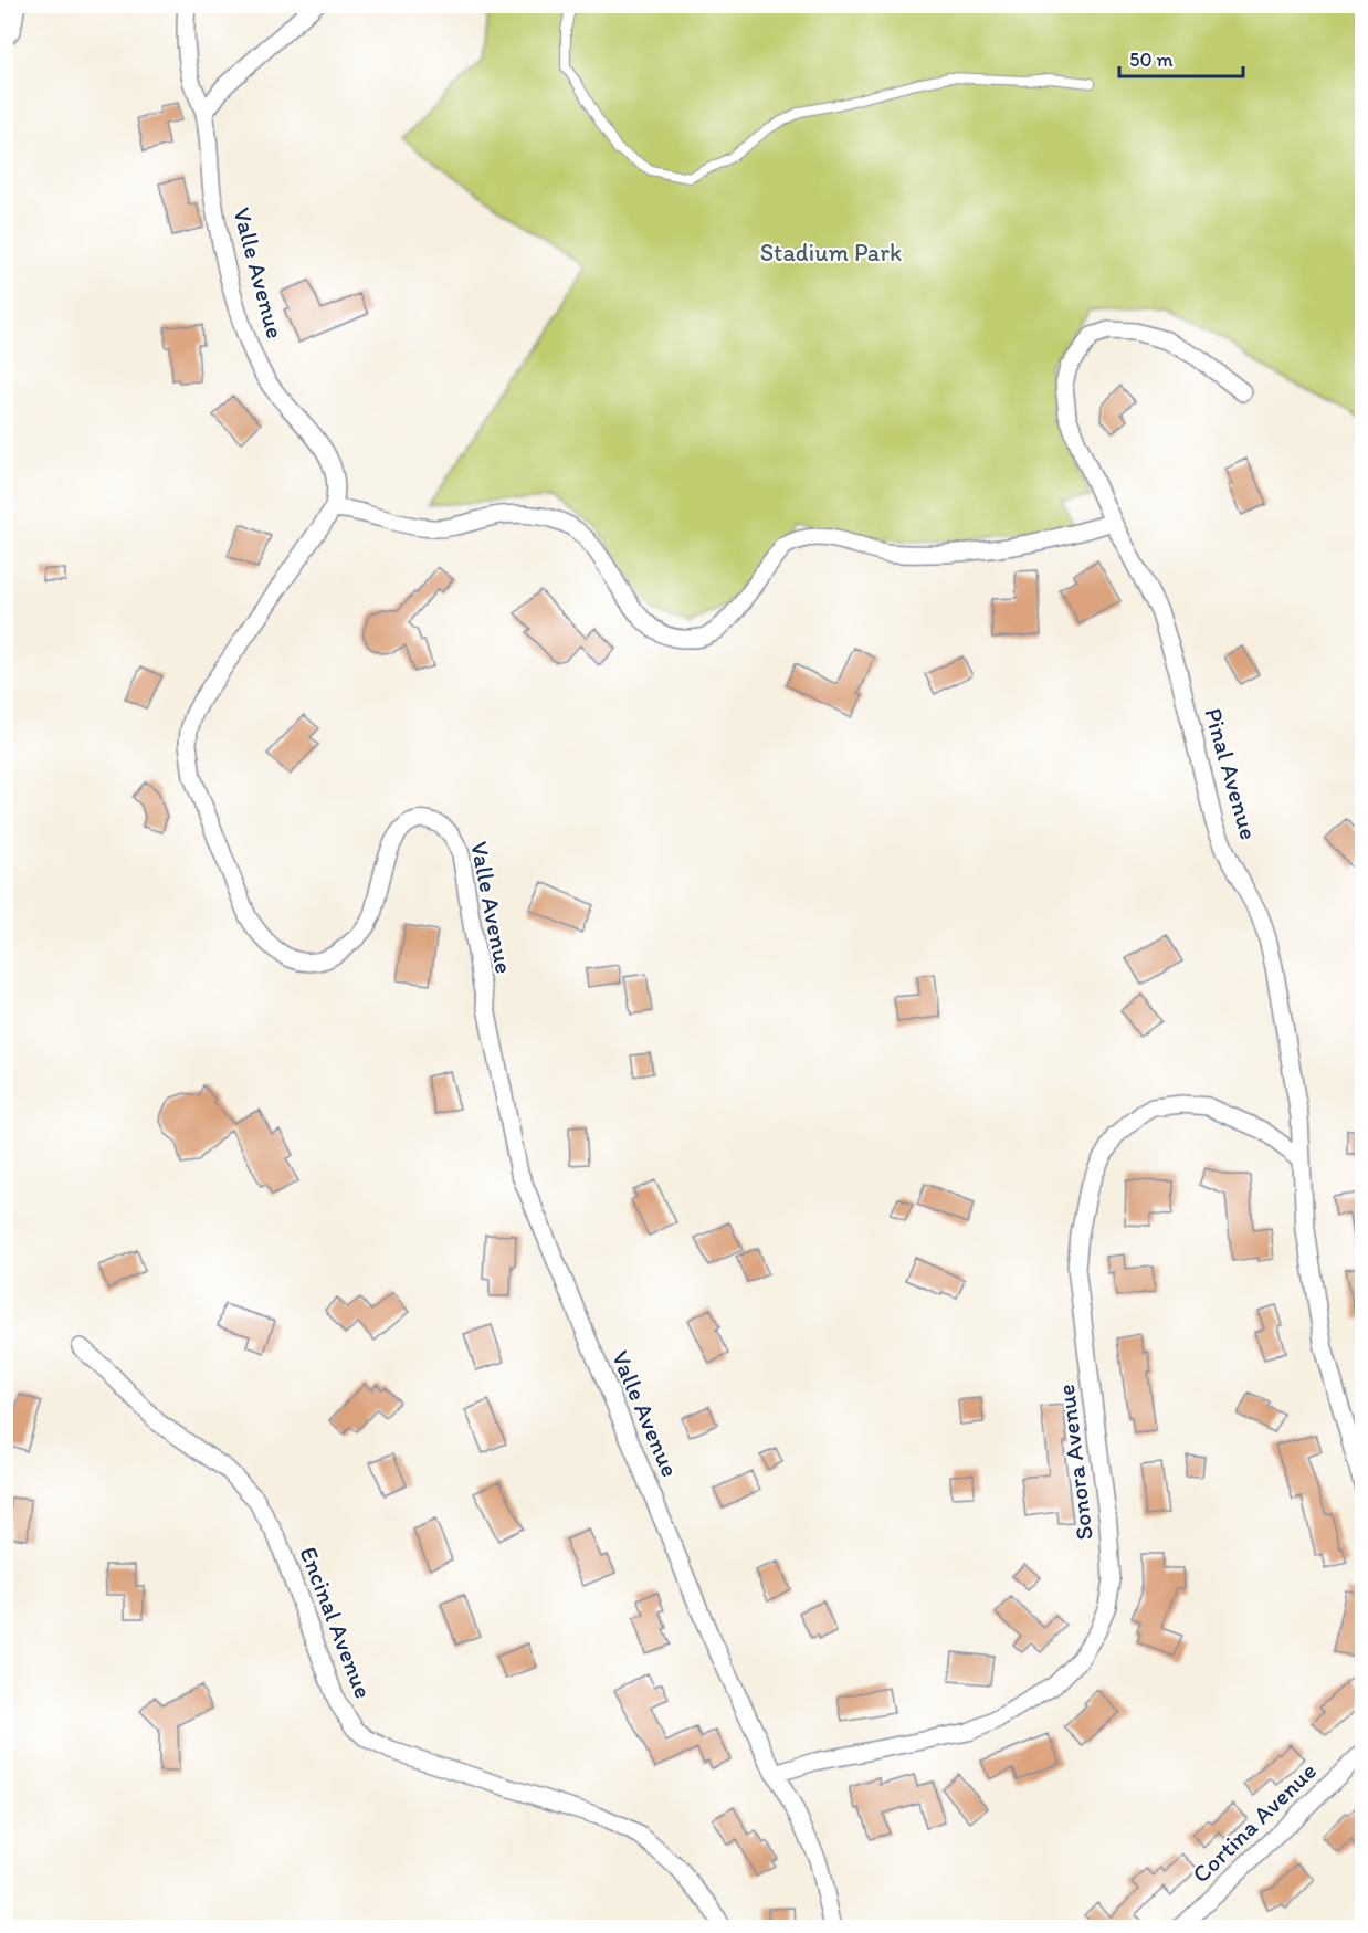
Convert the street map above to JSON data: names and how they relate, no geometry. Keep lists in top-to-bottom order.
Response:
{
  "streets": {
    "street": [
      "Valle Avenue",
      "Pinal Avenue",
      "Sonora Avenue",
      "Encinal Avenue",
      "Cortina Avenue"
    ]
  },
  "crossings": [
    ["Valle Avenue", "Sonora Avenue"],
    ["Pinal Avenue", "Sonora Avenue"]
  ],
  "parks": ["Stadium Park"],
  "scale_bar": "50 m"
}
